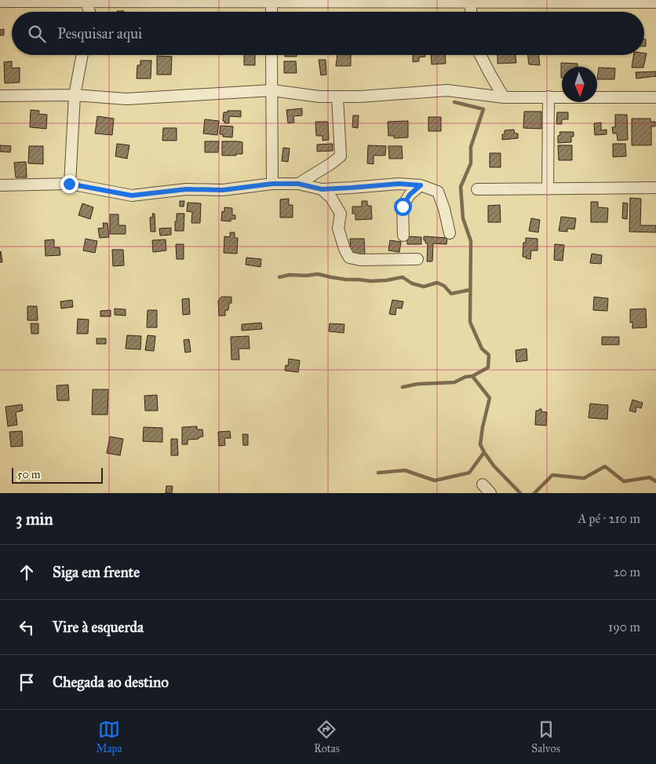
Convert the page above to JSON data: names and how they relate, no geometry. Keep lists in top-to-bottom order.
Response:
{
  "scale_bar": "50 m",
  "north": "bottom",
  "page": {
    "search": "Pesquisar aqui",
    "scale": "50 m",
    "heading": ["3 min", "A pé · 210 m"],
    "list": [
      ["Siga em frente", "20 m"],
      ["Vire à esquerda", "190 m"],
      "Chegada ao destino"
    ],
    "nav": ["Mapa", "Rotas", "Salvos"]
  }
}
